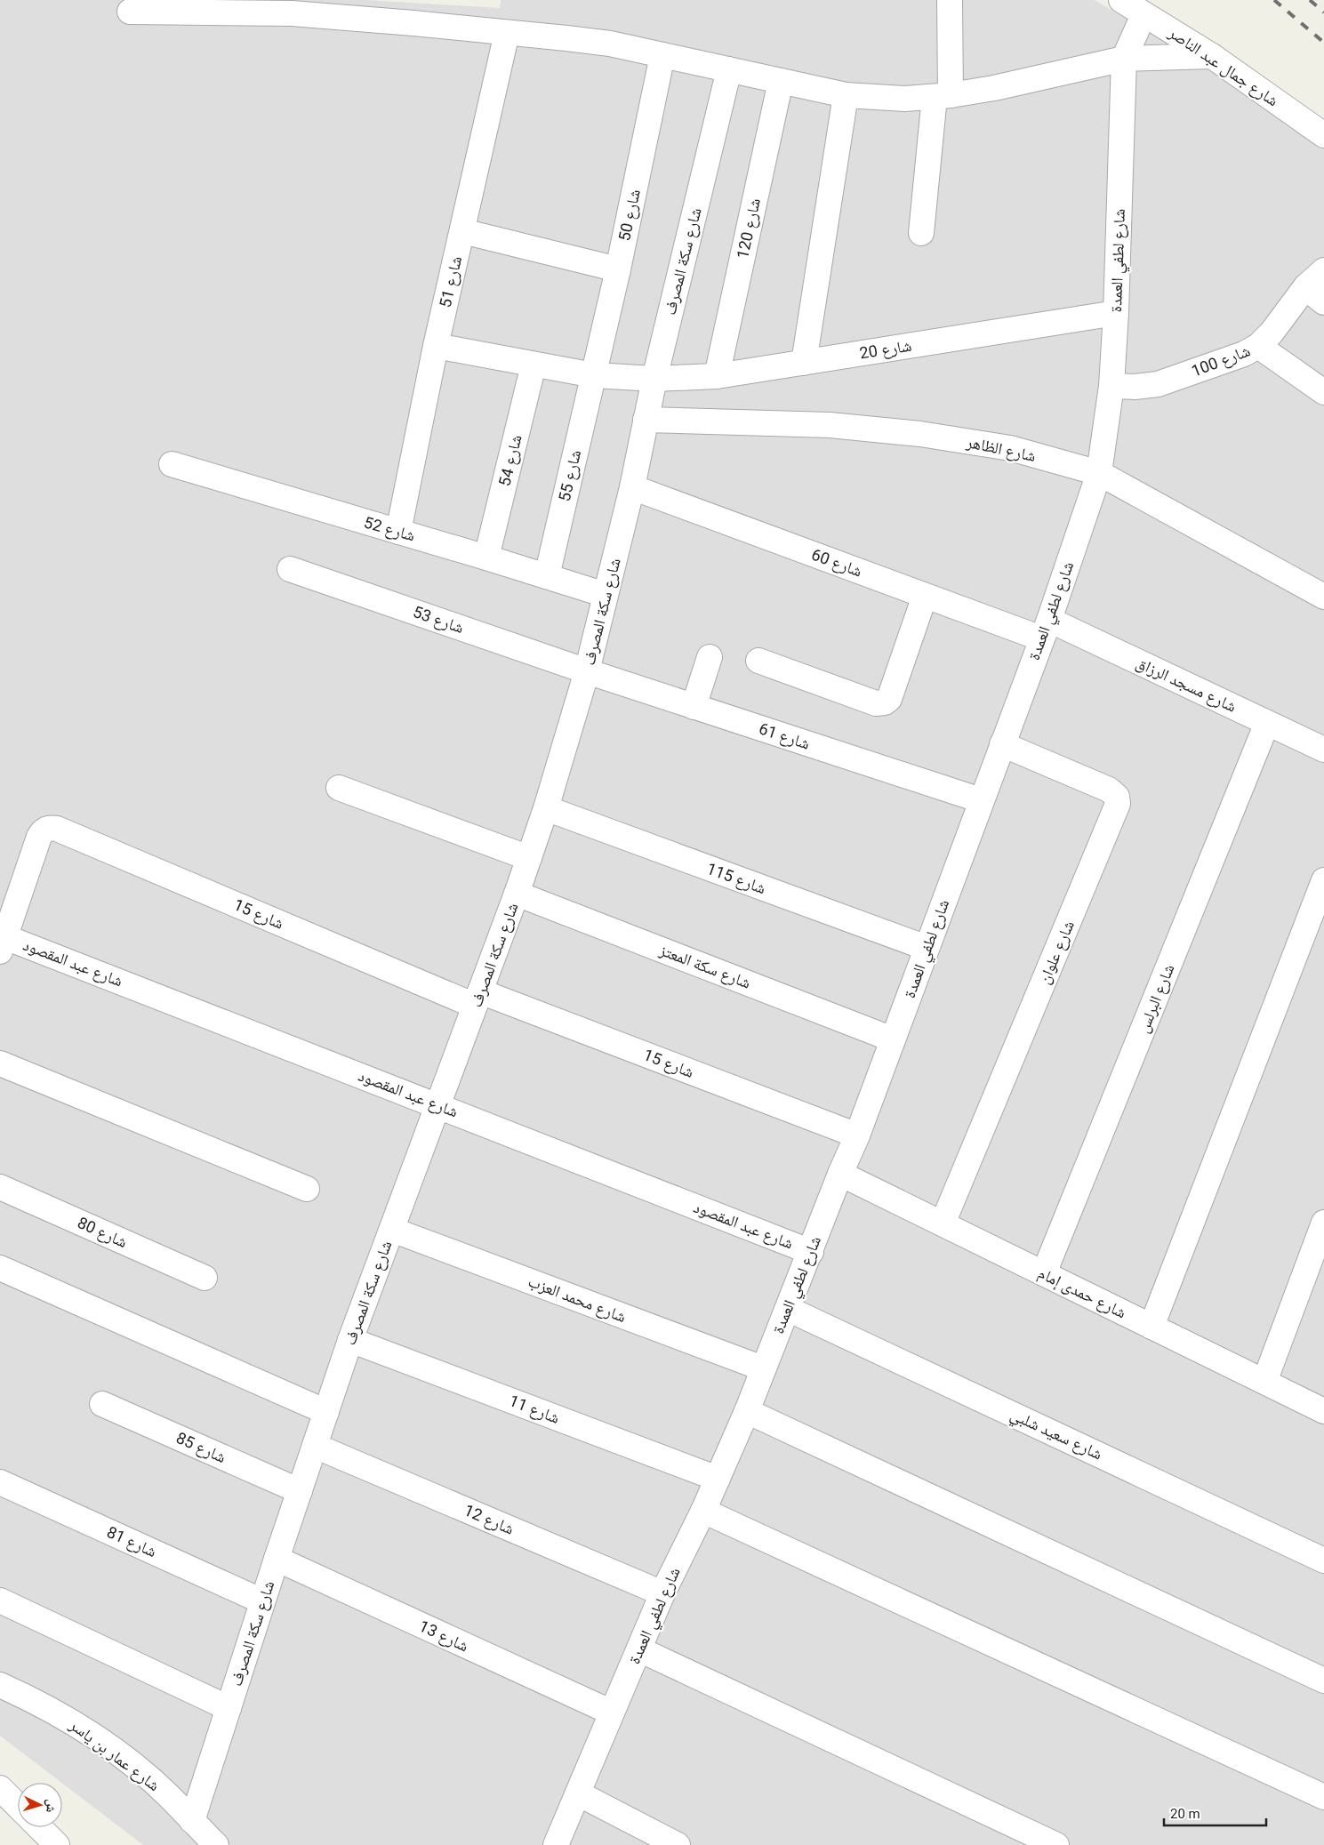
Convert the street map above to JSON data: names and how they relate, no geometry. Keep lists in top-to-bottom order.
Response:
{
  "streets": {
    "street": [
      "شارع جمال عبد الناصر",
      "شارع 50",
      "شارع 120",
      "شارع لطفي العمدة",
      "شارع سكة المصرف",
      "شارع 51",
      "شارع 20",
      "شارع 100",
      "شارع الظاهر",
      "شارع 54",
      "شارع 55",
      "شارع 52",
      "شارع 60",
      "شارع 53",
      "شارع مسجد الرزاق",
      "شارع 61",
      "شارع 115",
      "شارع 15",
      "شارع علوان",
      "شارع عبد المقصود",
      "شارع سكة المعتز",
      "شارع البرلس",
      "شارع 80",
      "شارع حمدى إمام",
      "شارع محمد العزب",
      "شارع 11",
      "شارع سعيد شلبي",
      "شارع 85",
      "شارع 12",
      "شارع 81",
      "شارع 13",
      "شارع عمار بن ياسر"
    ]
  },
  "crossings": [
    ["شارع جمال عبد الناصر", "شارع لطفي العمدة"],
    ["شارع 50", "شارع 20"],
    ["شارع 50", "شارع 55"],
    ["شارع 120", "شارع 20"],
    ["شارع لطفي العمدة", "شارع 20"],
    ["شارع لطفي العمدة", "شارع 100"],
    ["شارع لطفي العمدة", "شارع الظاهر"],
    ["شارع لطفي العمدة", "شارع 60"],
    ["شارع لطفي العمدة", "شارع مسجد الرزاق"],
    ["شارع لطفي العمدة", "شارع 61"],
    ["شارع لطفي العمدة", "شارع 115"],
    ["شارع لطفي العمدة", "شارع 15"],
    ["شارع لطفي العمدة", "شارع علوان"],
    ["شارع لطفي العمدة", "شارع عبد المقصود"],
    ["شارع لطفي العمدة", "شارع سكة المعتز"],
    ["شارع لطفي العمدة", "شارع حمدى إمام"],
    ["شارع لطفي العمدة", "شارع محمد العزب"],
    ["شارع لطفي العمدة", "شارع 11"],
    ["شارع لطفي العمدة", "شارع سعيد شلبي"],
    ["شارع لطفي العمدة", "شارع 12"],
    ["شارع لطفي العمدة", "شارع 13"],
    ["شارع سكة المصرف", "شارع 20"],
    ["شارع سكة المصرف", "شارع الظاهر"],
    ["شارع سكة المصرف", "شارع 52"],
    ["شارع سكة المصرف", "شارع 60"],
    ["شارع سكة المصرف", "شارع 53"],
    ["شارع سكة المصرف", "شارع 61"],
    ["شارع سكة المصرف", "شارع 115"],
    ["شارع سكة المصرف", "شارع 15"],
    ["شارع سكة المصرف", "شارع عبد المقصود"],
    ["شارع سكة المصرف", "شارع سكة المعتز"],
    ["شارع سكة المصرف", "شارع محمد العزب"],
    ["شارع سكة المصرف", "شارع 11"],
    ["شارع سكة المصرف", "شارع 85"],
    ["شارع سكة المصرف", "شارع 12"],
    ["شارع سكة المصرف", "شارع 81"],
    ["شارع سكة المصرف", "شارع 13"],
    ["شارع سكة المصرف", "شارع عمار بن ياسر"],
    ["شارع 51", "شارع 20"],
    ["شارع 51", "شارع 52"],
    ["شارع 20", "شارع 54"],
    ["شارع 20", "شارع 55"],
    ["شارع 54", "شارع 52"],
    ["شارع 55", "شارع 52"],
    ["شارع 60", "شارع مسجد الرزاق"],
    ["شارع 53", "شارع 61"],
    ["شارع مسجد الرزاق", "شارع البرلس"],
    ["شارع علوان", "شارع حمدى إمام"],
    ["شارع البرلس", "شارع حمدى إمام"]
  ],
  "scale_bar": "20 m",
  "north": "right"
}
